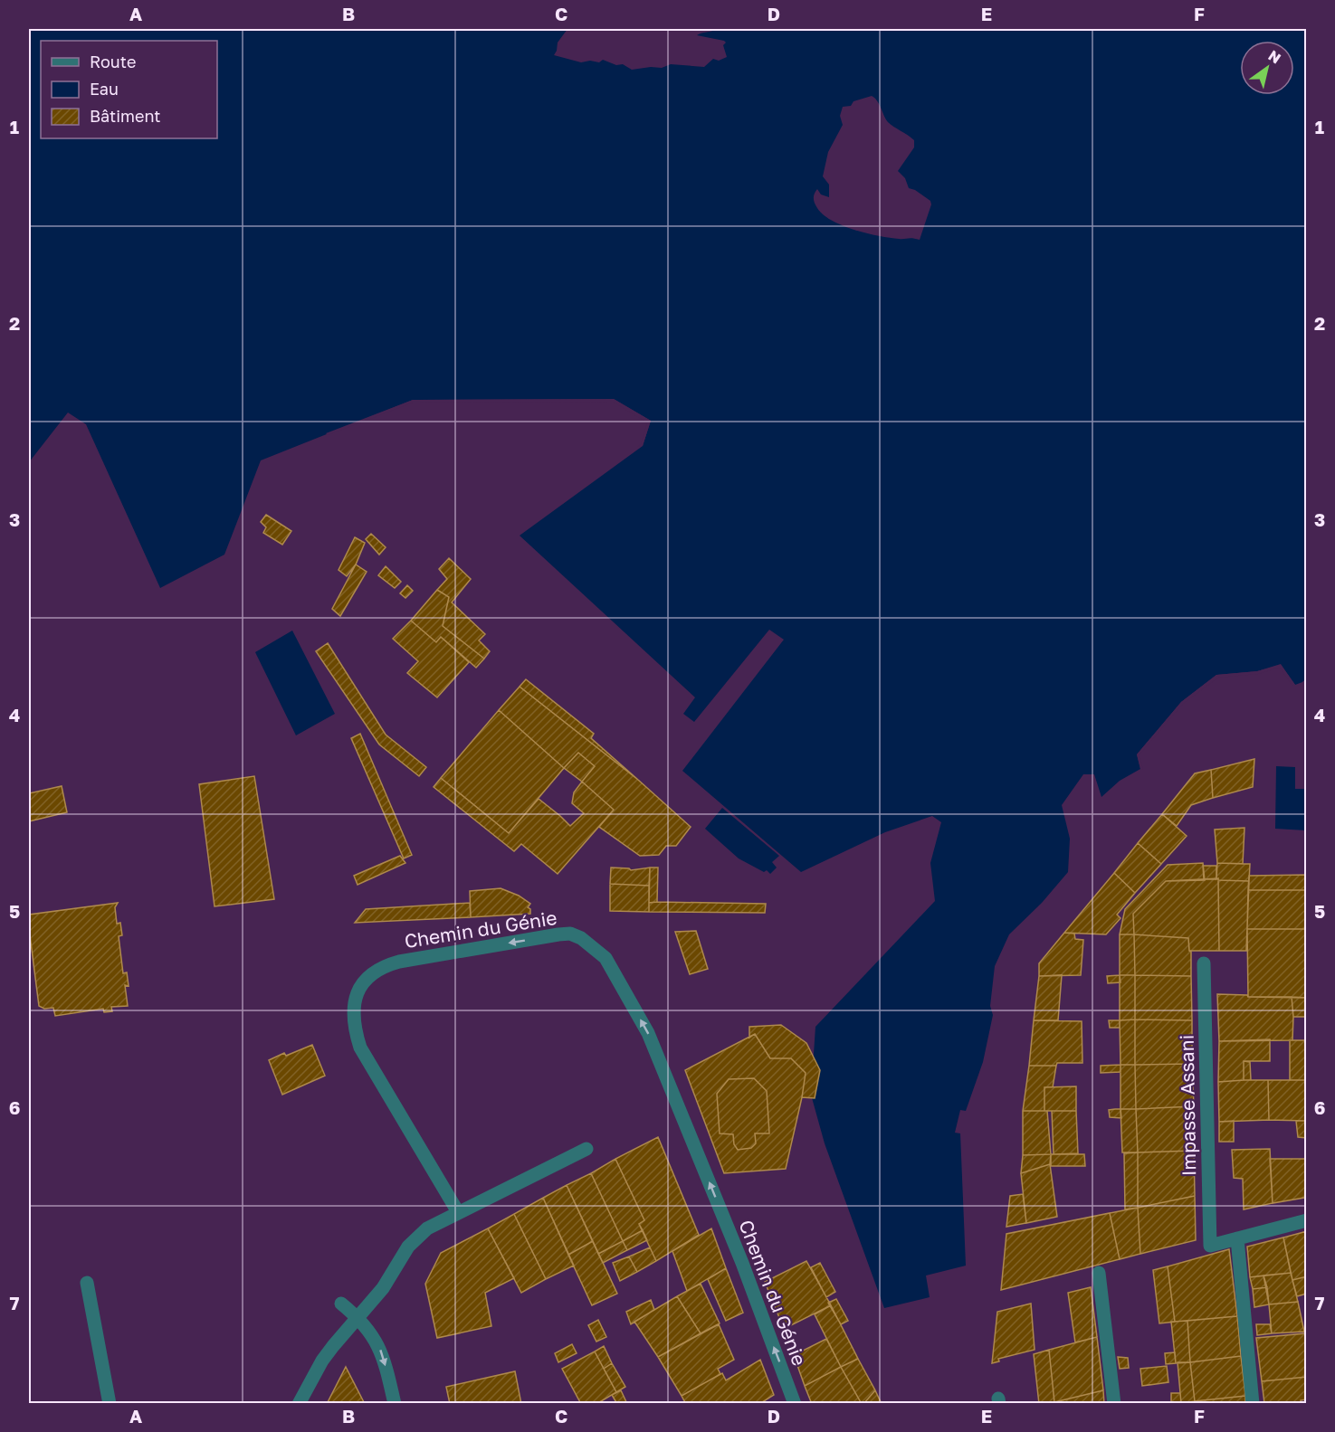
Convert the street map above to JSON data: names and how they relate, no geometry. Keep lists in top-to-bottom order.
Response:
{
  "streets": {
    "street": ["Chemin du Génie", "Impasse Assani"]
  },
  "legend": ["Route", "Eau", "Bâtiment"],
  "north": "top right",
  "grid": {
    "columns": [
      "A",
      "B",
      "C",
      "D",
      "E",
      "F"
    ],
    "rows": [
      "1",
      "2",
      "3",
      "4",
      "5",
      "6",
      "7"
    ]
  }
}
